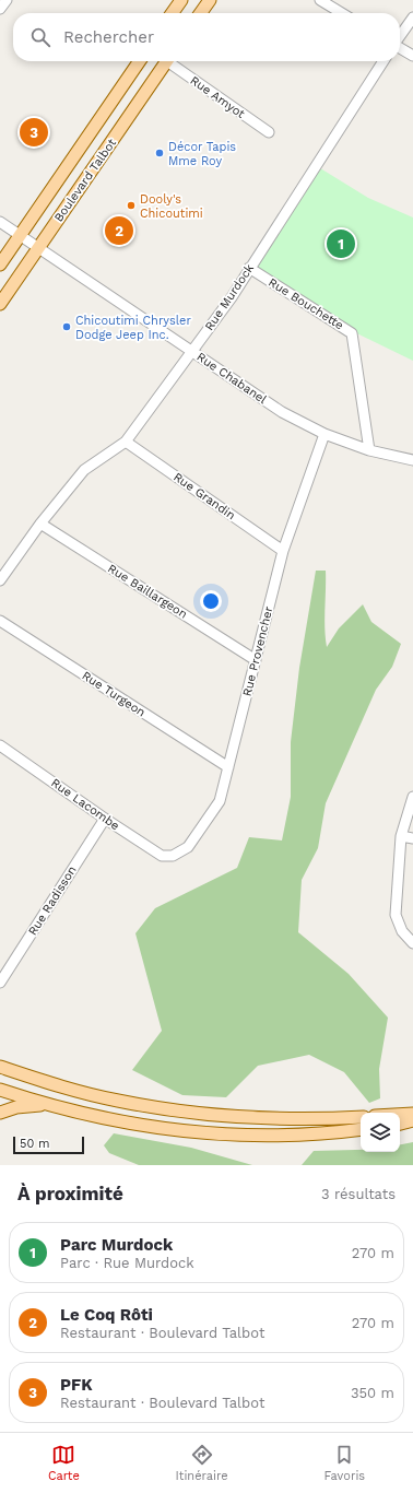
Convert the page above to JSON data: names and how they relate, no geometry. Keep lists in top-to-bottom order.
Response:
{
  "streets": {
    "main road": ["Boulevard Talbot"],
    "street": [
      "Rue Amyot",
      "Rue Murdock",
      "Rue Bouchette",
      "Rue Chabanel",
      "Rue Grandin",
      "Rue Baillargeon",
      "Rue Provencher",
      "Rue Turgeon",
      "Rue Lacombe",
      "Rue Radisson"
    ]
  },
  "crossings": [
    ["Boulevard Talbot", "Rue Chabanel"],
    ["Rue Murdock", "Rue Bouchette"],
    ["Rue Murdock", "Rue Chabanel"],
    ["Rue Murdock", "Rue Grandin"],
    ["Rue Murdock", "Rue Baillargeon"],
    ["Rue Bouchette", "Rue Chabanel"],
    ["Rue Chabanel", "Rue Provencher"],
    ["Rue Grandin", "Rue Provencher"],
    ["Rue Baillargeon", "Rue Provencher"],
    ["Rue Provencher", "Rue Turgeon"],
    ["Rue Provencher", "Rue Lacombe"],
    ["Rue Lacombe", "Rue Radisson"]
  ],
  "places": ["Décor Tapis Mme Roy", "Dooly's Chicoutimi", "Chicoutimi Chrysler Dodge Jeep Inc."],
  "scale_bar": "50 m",
  "page": {
    "search": "Rechercher",
    "pins": ["3", "2", "1"],
    "scale": "50 m",
    "heading": ["À proximité", "3 résultats"],
    "list": [
      {
        "mark": "1",
        "name": "Parc Murdock",
        "note": "Parc · Rue Murdock",
        "value": "270 m"
      },
      {
        "mark": "2",
        "name": "Le Coq Rôti",
        "note": "Restaurant · Boulevard Talbot",
        "value": "270 m"
      },
      {
        "mark": "3",
        "name": "PFK",
        "note": "Restaurant · Boulevard Talbot",
        "value": "350 m"
      }
    ],
    "nav": ["Carte", "Itinéraire", "Favoris"]
  }
}
